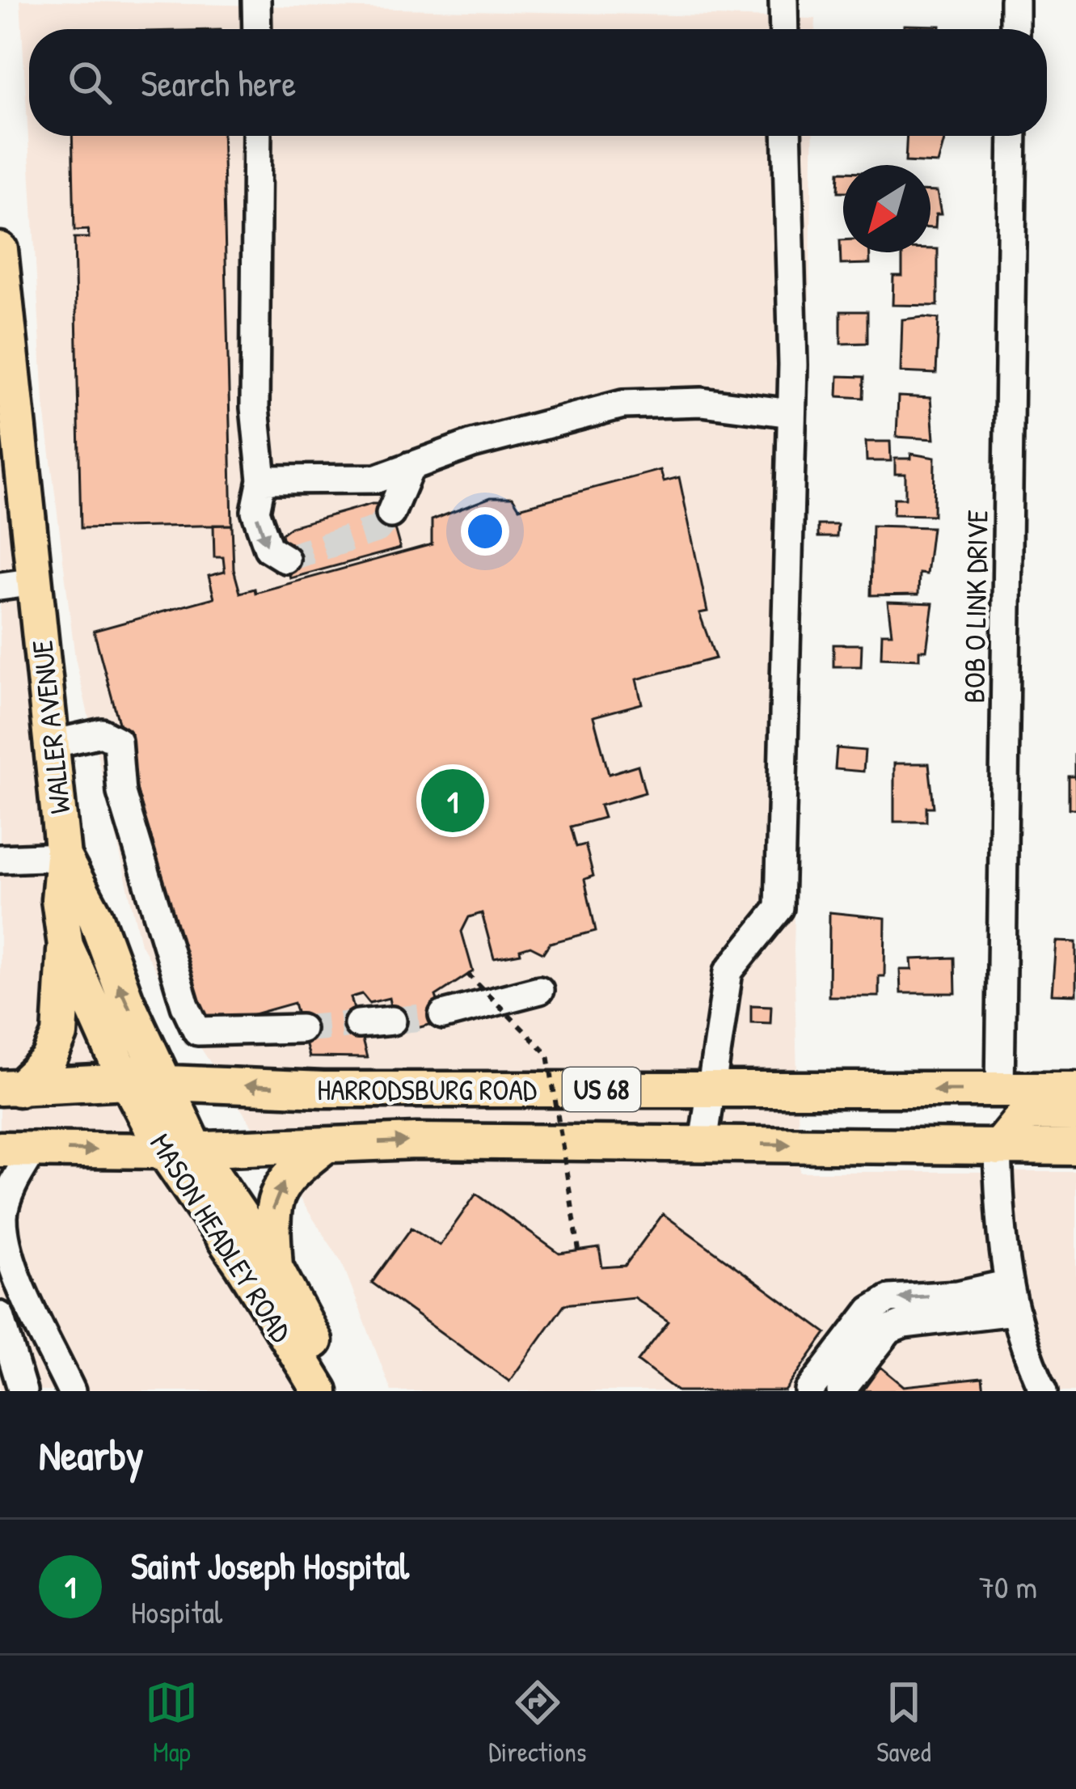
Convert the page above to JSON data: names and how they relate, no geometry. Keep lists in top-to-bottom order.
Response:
{
  "streets": {
    "main road": [
      "WALLER AVENUE",
      "HARRODSBURG ROAD",
      "US 68",
      "MASON HEADLEY ROAD"
    ],
    "street": ["BOB O LINK DRIVE"]
  },
  "crossings": [
    ["BOB O LINK DRIVE", "HARRODSBURG ROAD"],
    ["WALLER AVENUE", "HARRODSBURG ROAD"],
    ["WALLER AVENUE", "US 68"],
    ["WALLER AVENUE", "MASON HEADLEY ROAD"],
    ["HARRODSBURG ROAD", "US 68"],
    ["HARRODSBURG ROAD", "MASON HEADLEY ROAD"],
    ["US 68", "MASON HEADLEY ROAD"]
  ],
  "north": "bottom left",
  "page": {
    "search": "Search here",
    "pins": "1",
    "heading": "Nearby",
    "list": [
      {
        "mark": "1",
        "name": "Saint Joseph Hospital",
        "note": "Hospital",
        "value": "70 m"
      }
    ],
    "nav": ["Map", "Directions", "Saved"]
  }
}
